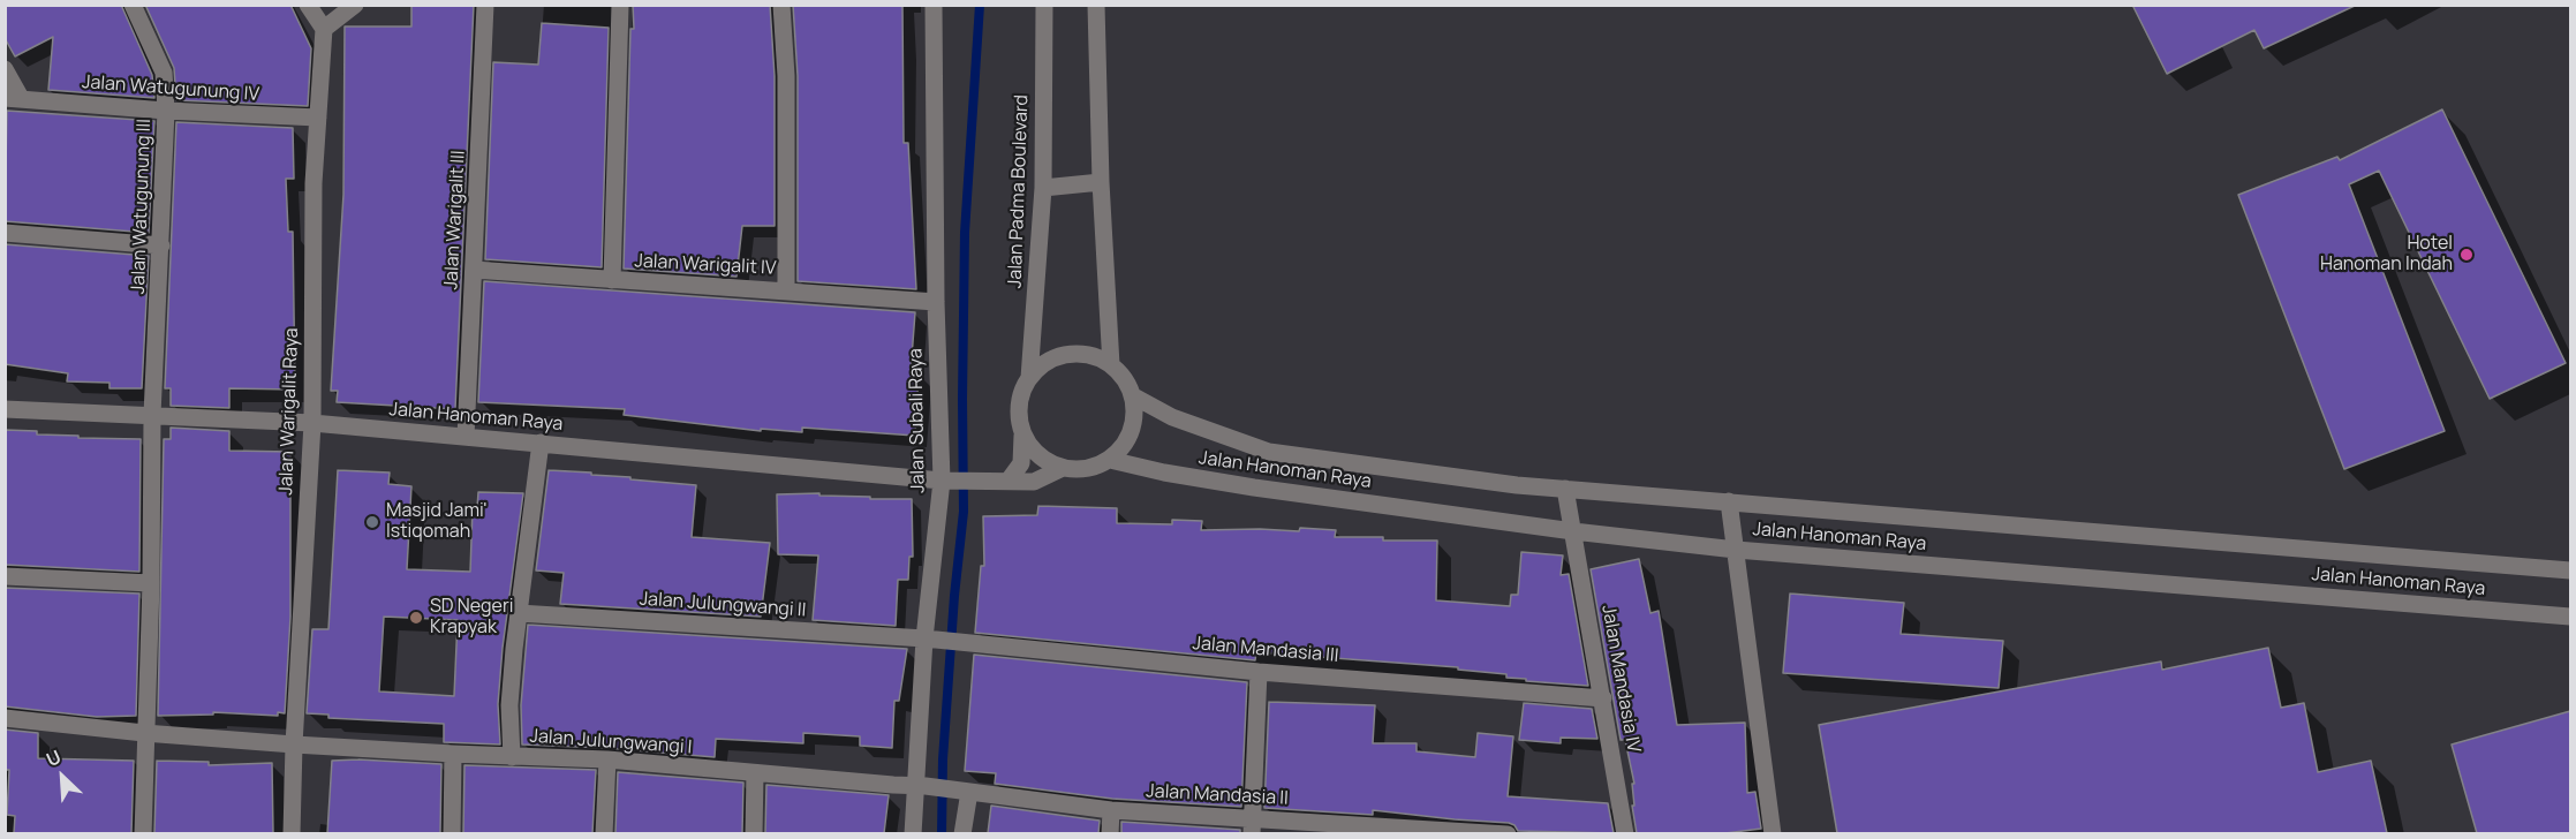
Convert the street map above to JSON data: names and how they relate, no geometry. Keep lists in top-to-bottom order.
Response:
{
  "streets": {
    "street": [
      "Jalan Watugunung IV",
      "Jalan Padma Boulevard",
      "Jalan Watugunung III",
      "Jalan Warigalit III",
      "Jalan Warigalit IV",
      "Jalan Warigalit Raya",
      "Jalan Hanoman Raya",
      "Jalan Subali Raya",
      "Jalan Julungwangi II",
      "Jalan Mandasia III",
      "Jalan Mandasia IV",
      "Jalan Julungwangi I",
      "Jalan Mandasia II"
    ]
  },
  "crossings": [
    ["Jalan Watugunung IV", "Jalan Watugunung III"],
    ["Jalan Watugunung IV", "Jalan Warigalit Raya"],
    ["Jalan Padma Boulevard", "Jalan Hanoman Raya"],
    ["Jalan Watugunung III", "Jalan Hanoman Raya"],
    ["Jalan Watugunung III", "Jalan Julungwangi I"],
    ["Jalan Warigalit III", "Jalan Warigalit IV"],
    ["Jalan Warigalit III", "Jalan Hanoman Raya"],
    ["Jalan Warigalit IV", "Jalan Subali Raya"],
    ["Jalan Warigalit Raya", "Jalan Hanoman Raya"],
    ["Jalan Warigalit Raya", "Jalan Julungwangi I"],
    ["Jalan Hanoman Raya", "Jalan Subali Raya"],
    ["Jalan Hanoman Raya", "Jalan Mandasia IV"],
    ["Jalan Subali Raya", "Jalan Julungwangi II"],
    ["Jalan Subali Raya", "Jalan Mandasia III"],
    ["Jalan Subali Raya", "Jalan Julungwangi I"],
    ["Jalan Subali Raya", "Jalan Mandasia II"],
    ["Jalan Julungwangi II", "Jalan Mandasia III"],
    ["Jalan Mandasia III", "Jalan Mandasia IV"],
    ["Jalan Julungwangi I", "Jalan Mandasia II"]
  ],
  "places": ["Hotel Hanoman Indah", "Masjid Jami' Istiqomah", "SD Negeri Krapyak"],
  "north": "top left"
}
